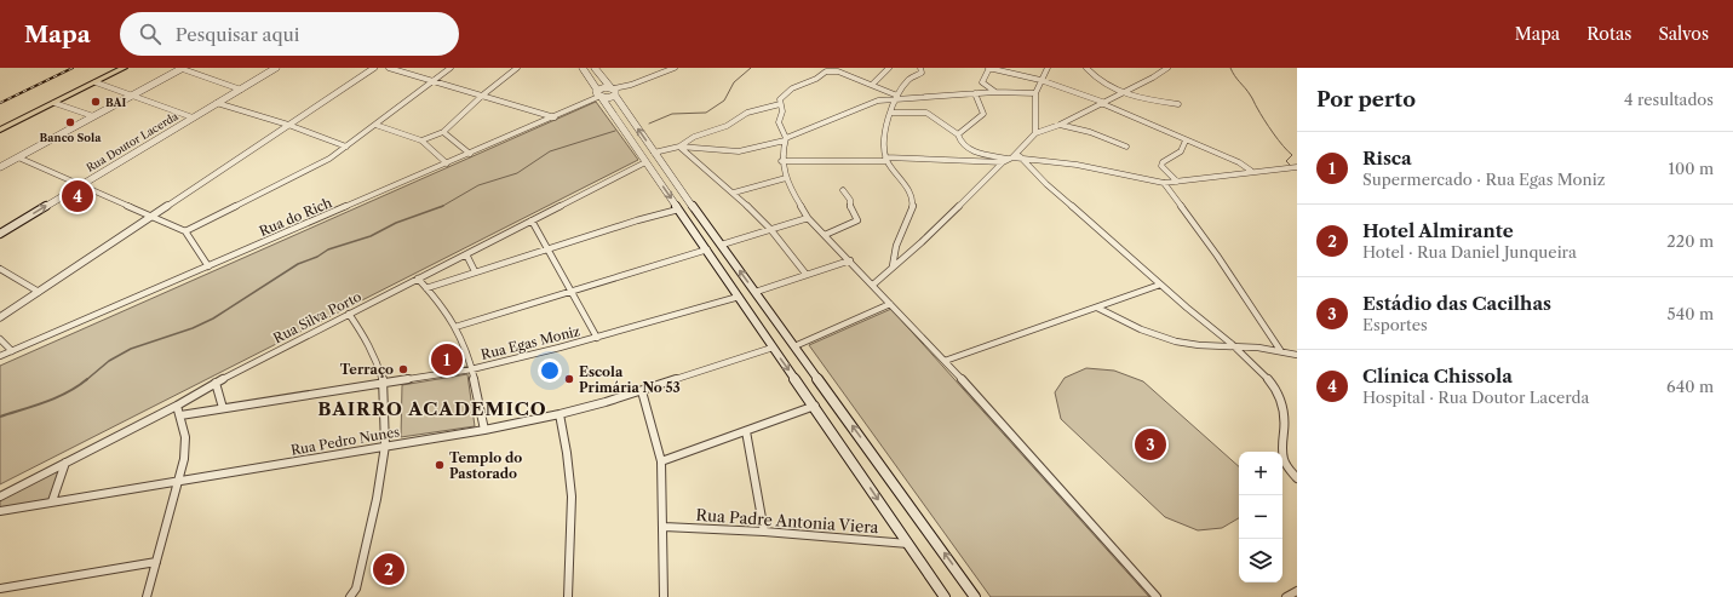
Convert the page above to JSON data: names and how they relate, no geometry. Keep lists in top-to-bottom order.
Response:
{
  "streets": {
    "main road": ["Rua Doutor Lacerda"],
    "street": [
      "Rua do Rich",
      "Rua Silva Porto",
      "Rua Egas Moniz",
      "Rua Pedro Nunes",
      "Rua Padre Antonia Viera"
    ]
  },
  "districts": ["BAIRRO ACADEMICO"],
  "places": [
    "BAI",
    "Banco Sola",
    "Terraço",
    "Escola Primária No 53",
    "Templo do Pastorado"
  ],
  "page": {
    "header": "Mapa",
    "search": "Pesquisar aqui",
    "nav": ["Mapa", "Rotas", "Salvos"],
    "heading": ["Por perto", "4 resultados"],
    "list": [
      {
        "mark": "1",
        "name": "Risca",
        "note": "Supermercado · Rua Egas Moniz",
        "value": "100 m"
      },
      {
        "mark": "2",
        "name": "Hotel Almirante",
        "note": "Hotel · Rua Daniel Junqueira",
        "value": "220 m"
      },
      {
        "mark": "3",
        "name": "Estádio das Cacilhas",
        "note": "Esportes",
        "value": "540 m"
      },
      {
        "mark": "4",
        "name": "Clínica Chissola",
        "note": "Hospital · Rua Doutor Lacerda",
        "value": "640 m"
      }
    ],
    "pins": [
      "4",
      "1",
      "3",
      "2"
    ],
    "map_buttons": ["+", "−"]
  }
}
